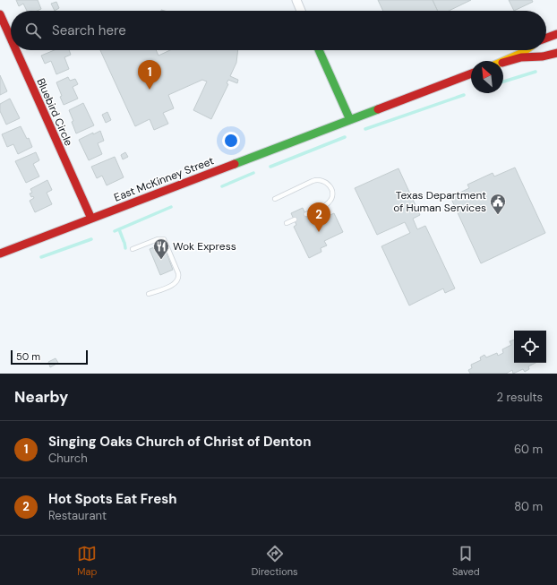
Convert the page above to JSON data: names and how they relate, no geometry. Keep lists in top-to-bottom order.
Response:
{
  "streets": {
    "main road": ["Bluebird Circle", "East McKinney Street"]
  },
  "crossings": [
    ["Bluebird Circle", "East McKinney Street"]
  ],
  "places": {
    "public building": ["Texas Department of Human Services"],
    "restaurant": ["Wok Express"]
  },
  "scale_bar": "50 m",
  "north": "top left",
  "page": {
    "search": "Search here",
    "pins": ["1", "2"],
    "scale": "50 m",
    "heading": ["Nearby", "2 results"],
    "list": [
      {
        "mark": "1",
        "name": "Singing Oaks Church of Christ of Denton",
        "note": "Church",
        "value": "60 m"
      },
      {
        "mark": "2",
        "name": "Hot Spots Eat Fresh",
        "note": "Restaurant",
        "value": "80 m"
      }
    ],
    "nav": ["Map", "Directions", "Saved"]
  }
}
